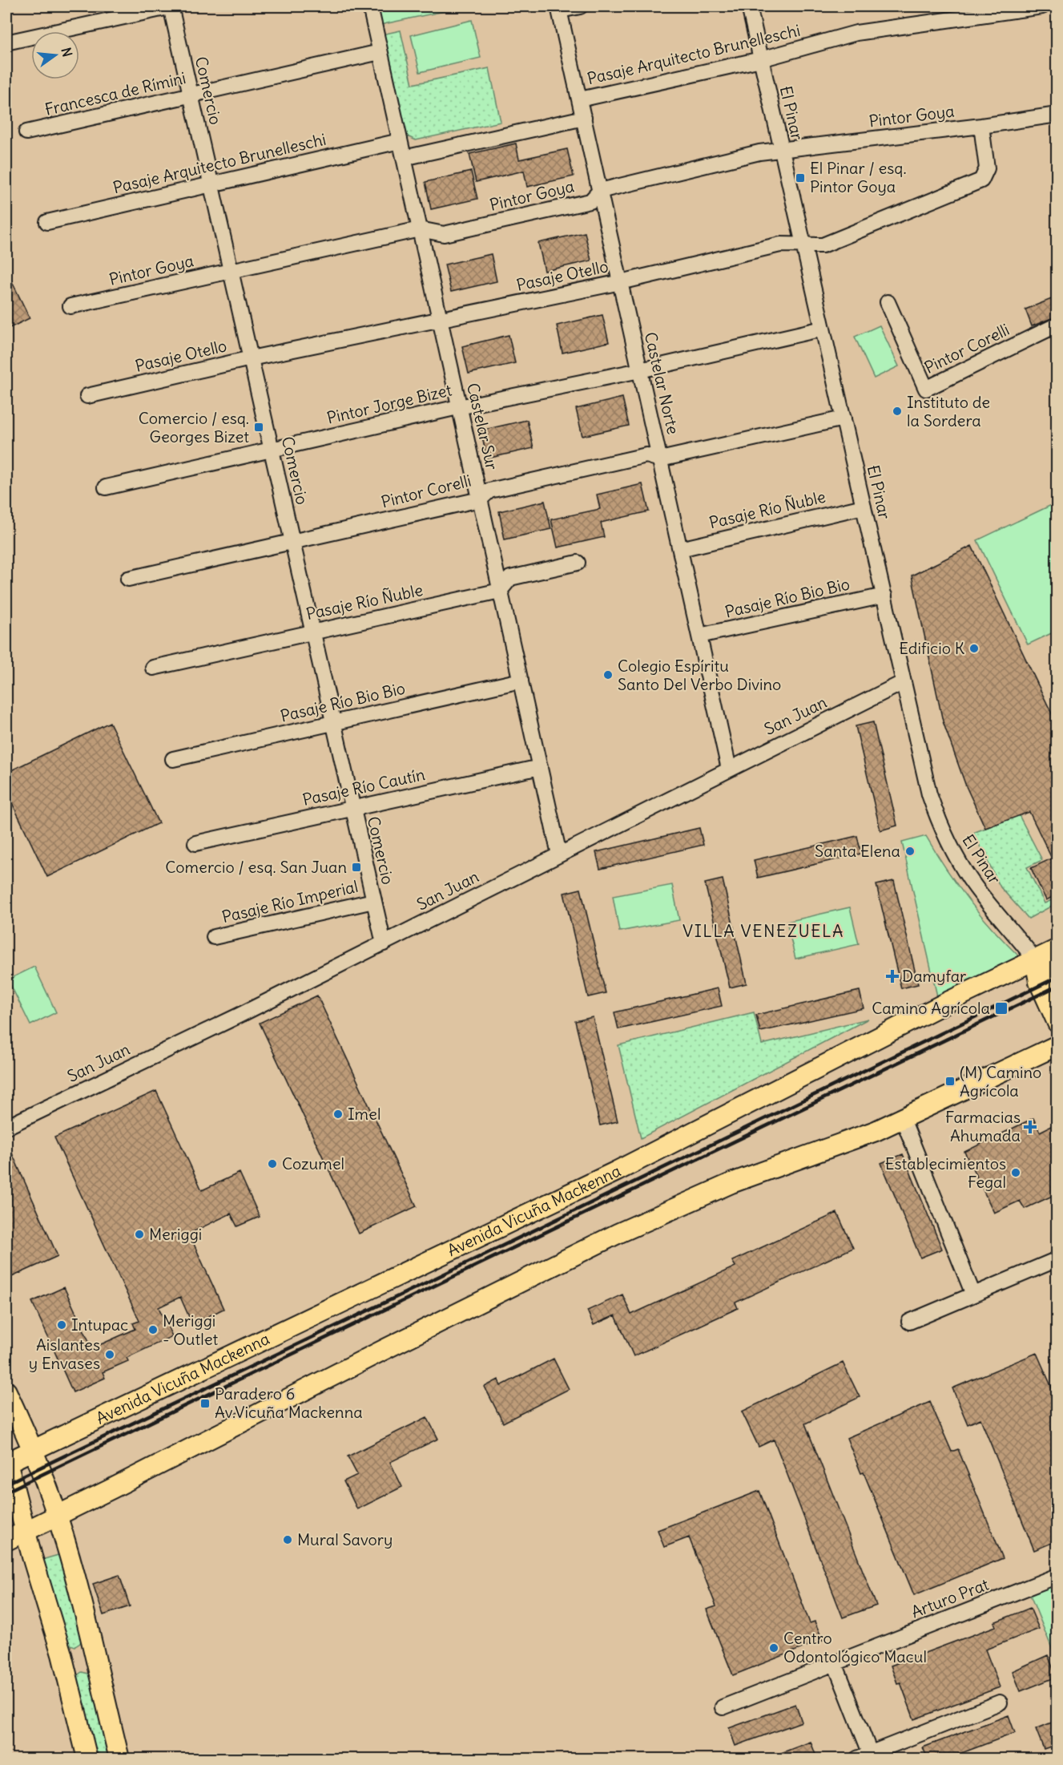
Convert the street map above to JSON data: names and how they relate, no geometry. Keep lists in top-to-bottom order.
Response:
{
  "streets": {
    "main road": ["Avenida Vicuña Mackenna"],
    "street": [
      "Pasaje Arquitecto Brunelleschi",
      "Comercio",
      "Francesca de Rímini",
      "El Pinar",
      "Pintor Goya",
      "Pasaje Otello",
      "Pintor Corelli",
      "Castelar Norte",
      "Pintor Jorge Bizet",
      "Castelar Sur",
      "Pasaje Río Ñuble",
      "Pasaje Río Bio Bio",
      "San Juan",
      "Pasaje Río Cautín",
      "Pasaje Río Imperial",
      "Arturo Prat"
    ]
  },
  "crossings": [
    ["Pasaje Arquitecto Brunelleschi", "Comercio"],
    ["Pasaje Arquitecto Brunelleschi", "El Pinar"],
    ["Pasaje Arquitecto Brunelleschi", "Castelar Norte"],
    ["Pasaje Arquitecto Brunelleschi", "Castelar Sur"],
    ["Comercio", "Francesca de Rímini"],
    ["Comercio", "Pintor Goya"],
    ["Comercio", "Pasaje Otello"],
    ["Comercio", "Pintor Corelli"],
    ["Comercio", "Pintor Jorge Bizet"],
    ["Comercio", "Pasaje Río Ñuble"],
    ["Comercio", "Pasaje Río Bio Bio"],
    ["Comercio", "San Juan"],
    ["Comercio", "Pasaje Río Cautín"],
    ["Comercio", "Pasaje Río Imperial"],
    ["Francesca de Rímini", "Castelar Sur"],
    ["El Pinar", "Pintor Goya"],
    ["El Pinar", "Pasaje Otello"],
    ["El Pinar", "Pintor Corelli"],
    ["El Pinar", "Pintor Jorge Bizet"],
    ["El Pinar", "Pasaje Río Ñuble"],
    ["El Pinar", "Pasaje Río Bio Bio"],
    ["El Pinar", "San Juan"],
    ["El Pinar", "Avenida Vicuña Mackenna"],
    ["Pintor Goya", "Pasaje Otello"],
    ["Pintor Goya", "Castelar Norte"],
    ["Pintor Goya", "Castelar Sur"],
    ["Pasaje Otello", "Castelar Norte"],
    ["Pasaje Otello", "Castelar Sur"],
    ["Pintor Corelli", "Castelar Norte"],
    ["Pintor Corelli", "Castelar Sur"],
    ["Castelar Norte", "Pintor Jorge Bizet"],
    ["Castelar Norte", "Pasaje Río Ñuble"],
    ["Castelar Norte", "Pasaje Río Bio Bio"],
    ["Castelar Norte", "San Juan"],
    ["Pintor Jorge Bizet", "Castelar Sur"],
    ["Castelar Sur", "Pasaje Río Ñuble"],
    ["Castelar Sur", "Pasaje Río Bio Bio"],
    ["Castelar Sur", "San Juan"],
    ["Castelar Sur", "Pasaje Río Cautín"]
  ],
  "districts": ["VILLA VENEZUELA"],
  "places": {
    "transit": [
      "El Pinar / esq. Pintor Goya",
      "Comercio / esq. Georges Bizet",
      "Comercio / esq. San Juan",
      "Camino Agrícola",
      "(M) Camino Agrícola",
      "Paradero 6 Av.Vicuña Mackenna"
    ],
    "other": [
      "Instituto de la Sordera",
      "Edificio K",
      "Colegio Espíritu Santo Del Verbo Divino",
      "Santa Elena",
      "Imel",
      "Cozumel",
      "Establecimientos Fegal",
      "Meriggi",
      "Intupac",
      "Meriggi - Outlet",
      "Aislantes y Envases",
      "Mural Savory",
      "Centro Odontológico Macul"
    ],
    "health": ["Damyfar", "Farmacias Ahumada"]
  },
  "north": "right"
}
